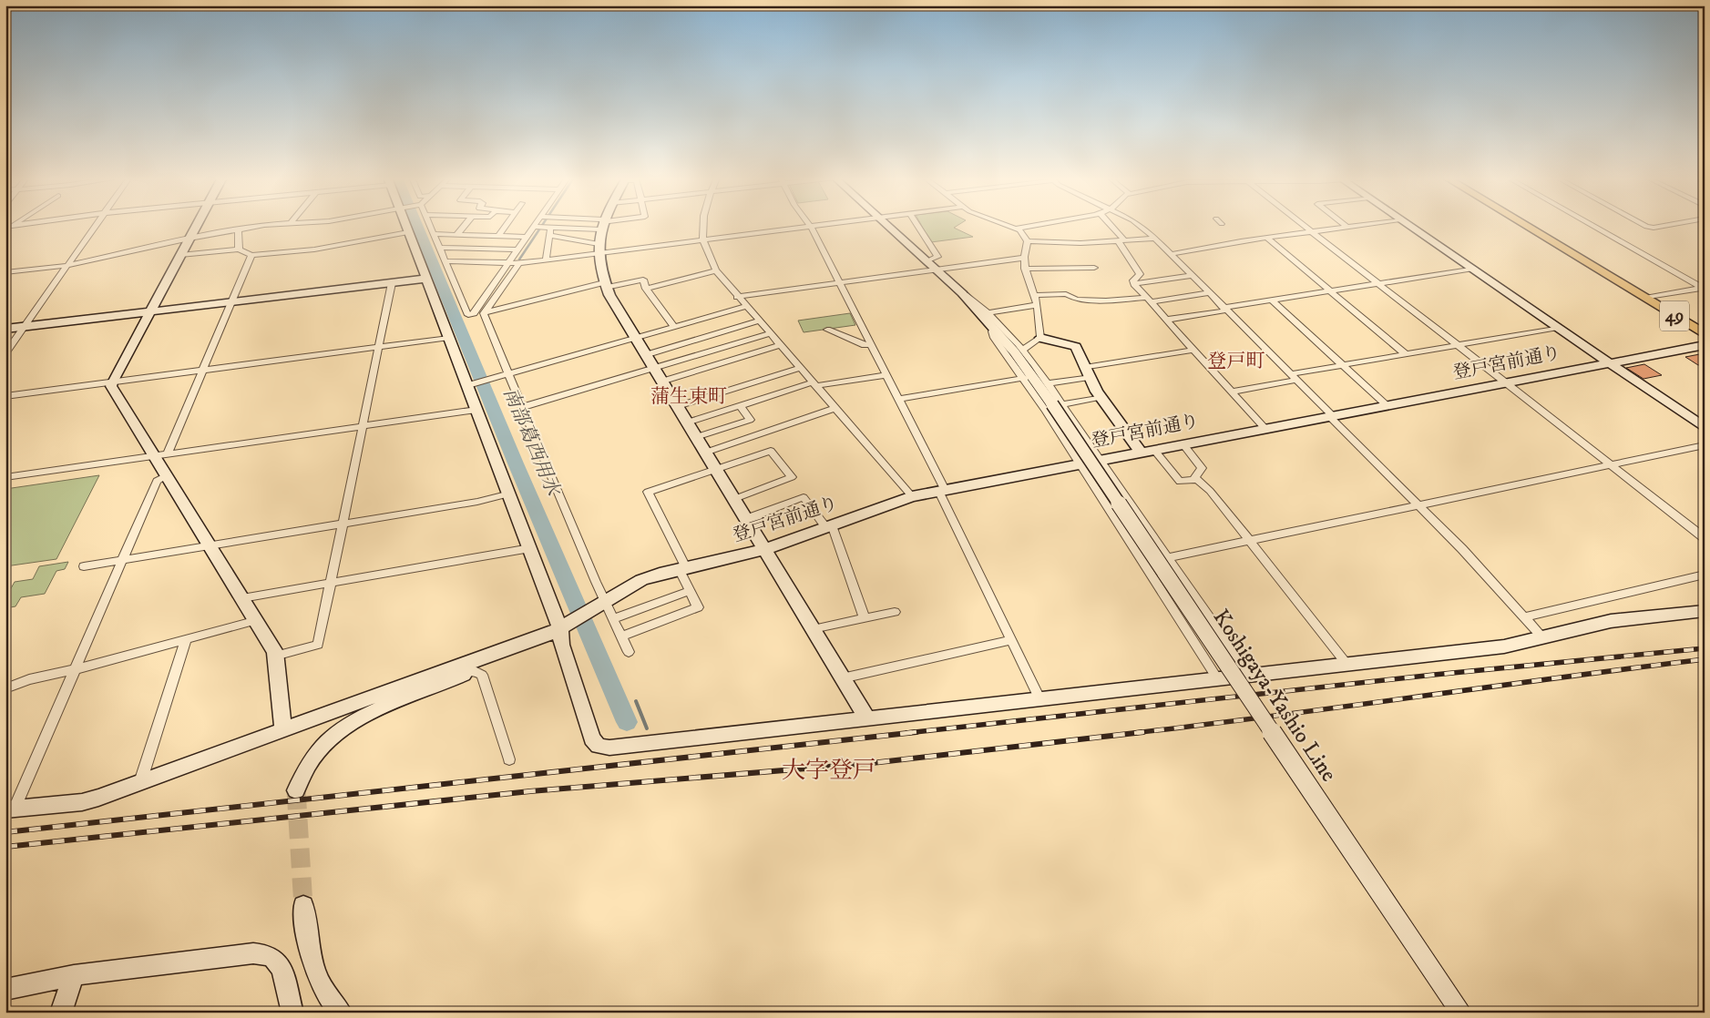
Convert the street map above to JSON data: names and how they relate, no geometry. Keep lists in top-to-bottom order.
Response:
{
  "streets": {
    "main road": ["49"],
    "street": ["登戸宮前通り", "Koshigaya-Yashio Line"]
  },
  "districts": ["登戸町", "蒲生東町", "大字登戸"],
  "water": ["南部葛西用水"]
}
